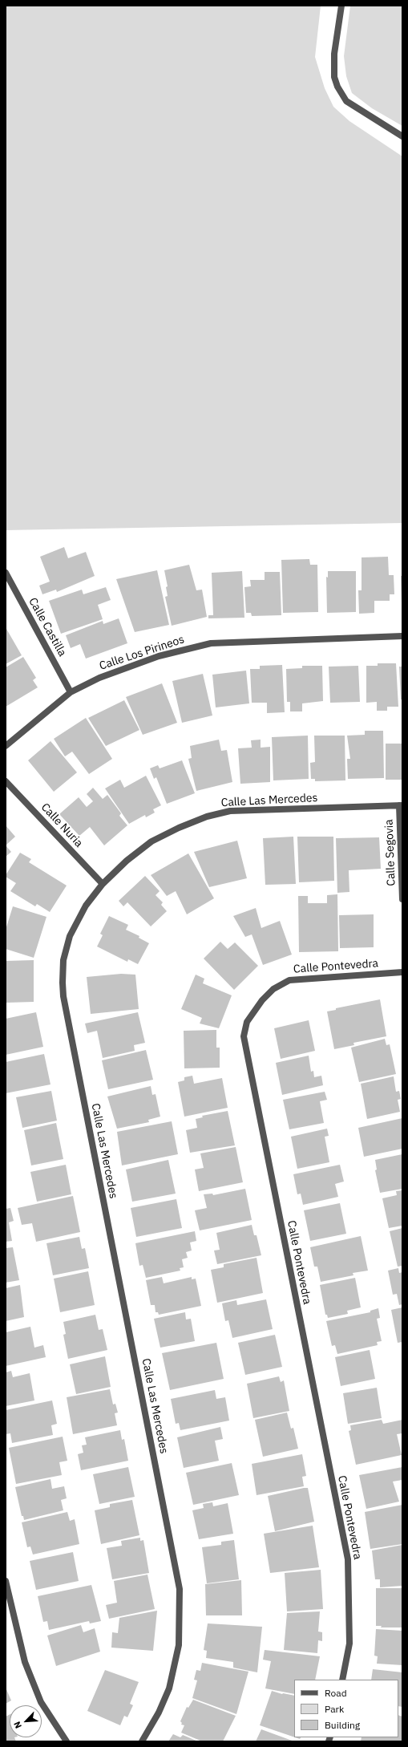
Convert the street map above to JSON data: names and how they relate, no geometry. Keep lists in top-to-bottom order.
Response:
{
  "streets": {
    "street": [
      "Calle Castilla",
      "Calle Los Pirineos",
      "Calle Las Mercedes",
      "Calle Nuria",
      "Calle Segovia",
      "Calle Pontevedra"
    ]
  },
  "crossings": [
    ["Calle Castilla", "Calle Los Pirineos"],
    ["Calle Las Mercedes", "Calle Nuria"],
    ["Calle Las Mercedes", "Calle Segovia"]
  ],
  "legend": ["Road", "Park", "Building"],
  "north": "bottom left"
}
